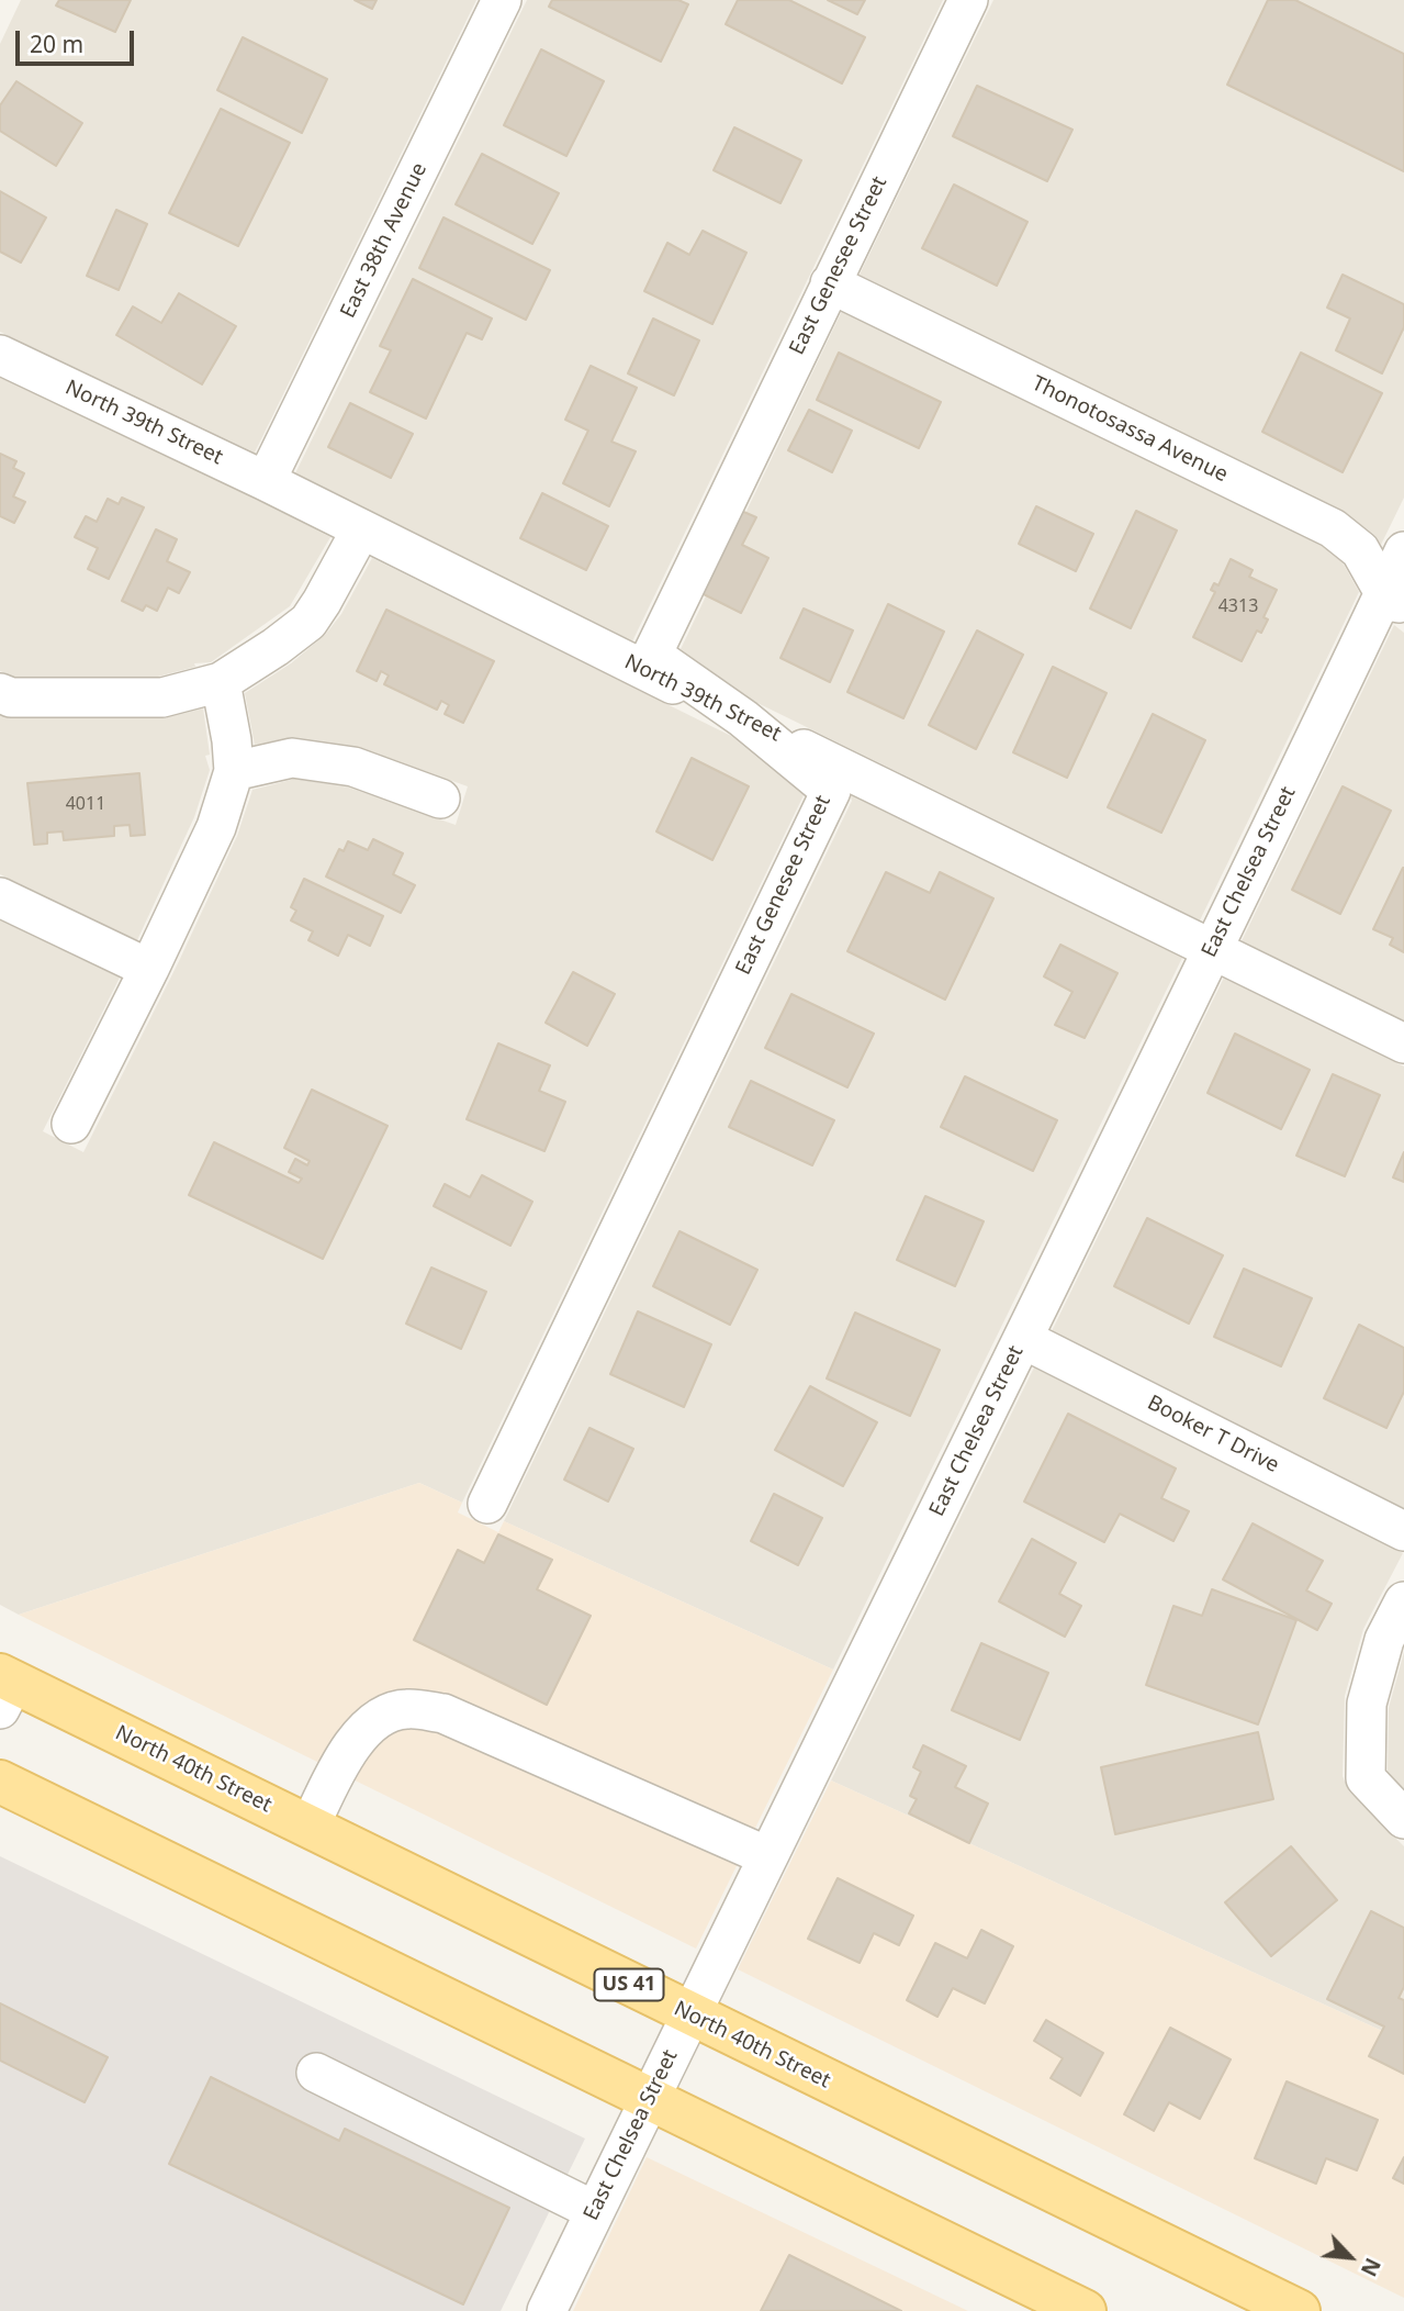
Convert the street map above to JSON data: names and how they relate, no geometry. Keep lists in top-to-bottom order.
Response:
{
  "streets": {
    "main road": ["North 40th Street", "US 41"],
    "street": [
      "East 38th Avenue",
      "East Genesee Street",
      "North 39th Street",
      "Thonotosassa Avenue",
      "East Chelsea Street",
      "Booker T Drive"
    ]
  },
  "crossings": [
    ["East 38th Avenue", "North 39th Street"],
    ["East Genesee Street", "North 39th Street"],
    ["East Genesee Street", "Thonotosassa Avenue"],
    ["North 39th Street", "East Chelsea Street"],
    ["Thonotosassa Avenue", "East Chelsea Street"],
    ["East Chelsea Street", "Booker T Drive"],
    ["East Chelsea Street", "North 40th Street"]
  ],
  "house_numbers": ["4313", "4011"],
  "scale_bar": "20 m",
  "north": "bottom right"
}
